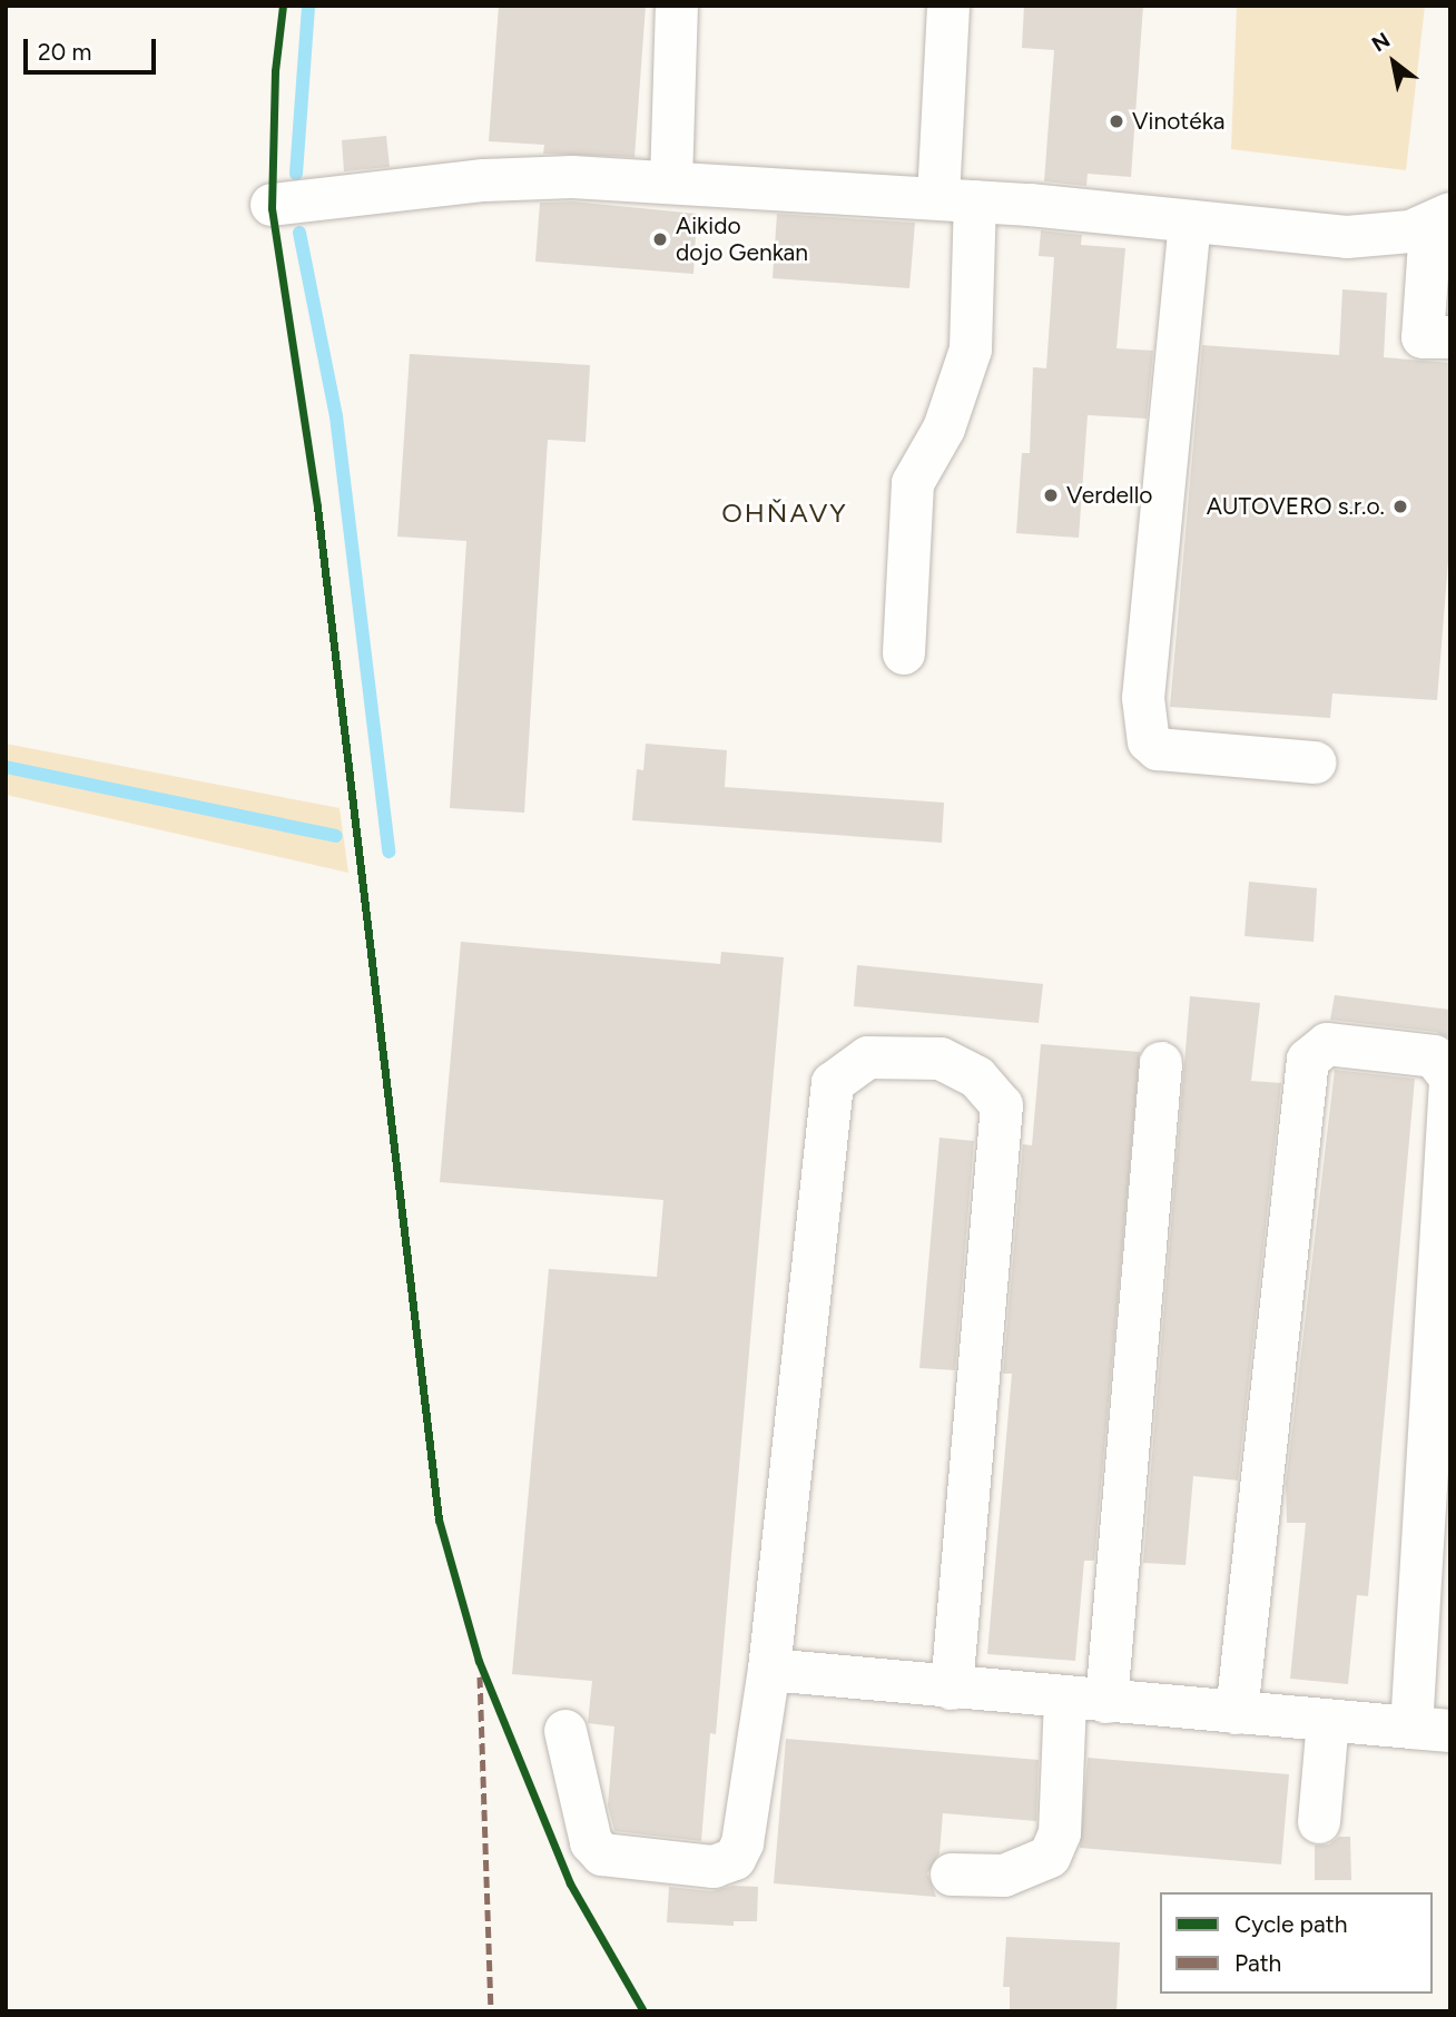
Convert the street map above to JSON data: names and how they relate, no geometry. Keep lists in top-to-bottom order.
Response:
{
  "districts": ["OHŇAVY"],
  "places": [
    "Vinotéka",
    "Aikido dojo Genkan",
    "Verdello",
    "AUTOVERO s.r.o."
  ],
  "legend": ["Cycle path", "Path"],
  "scale_bar": "20 m",
  "north": "top left"
}
